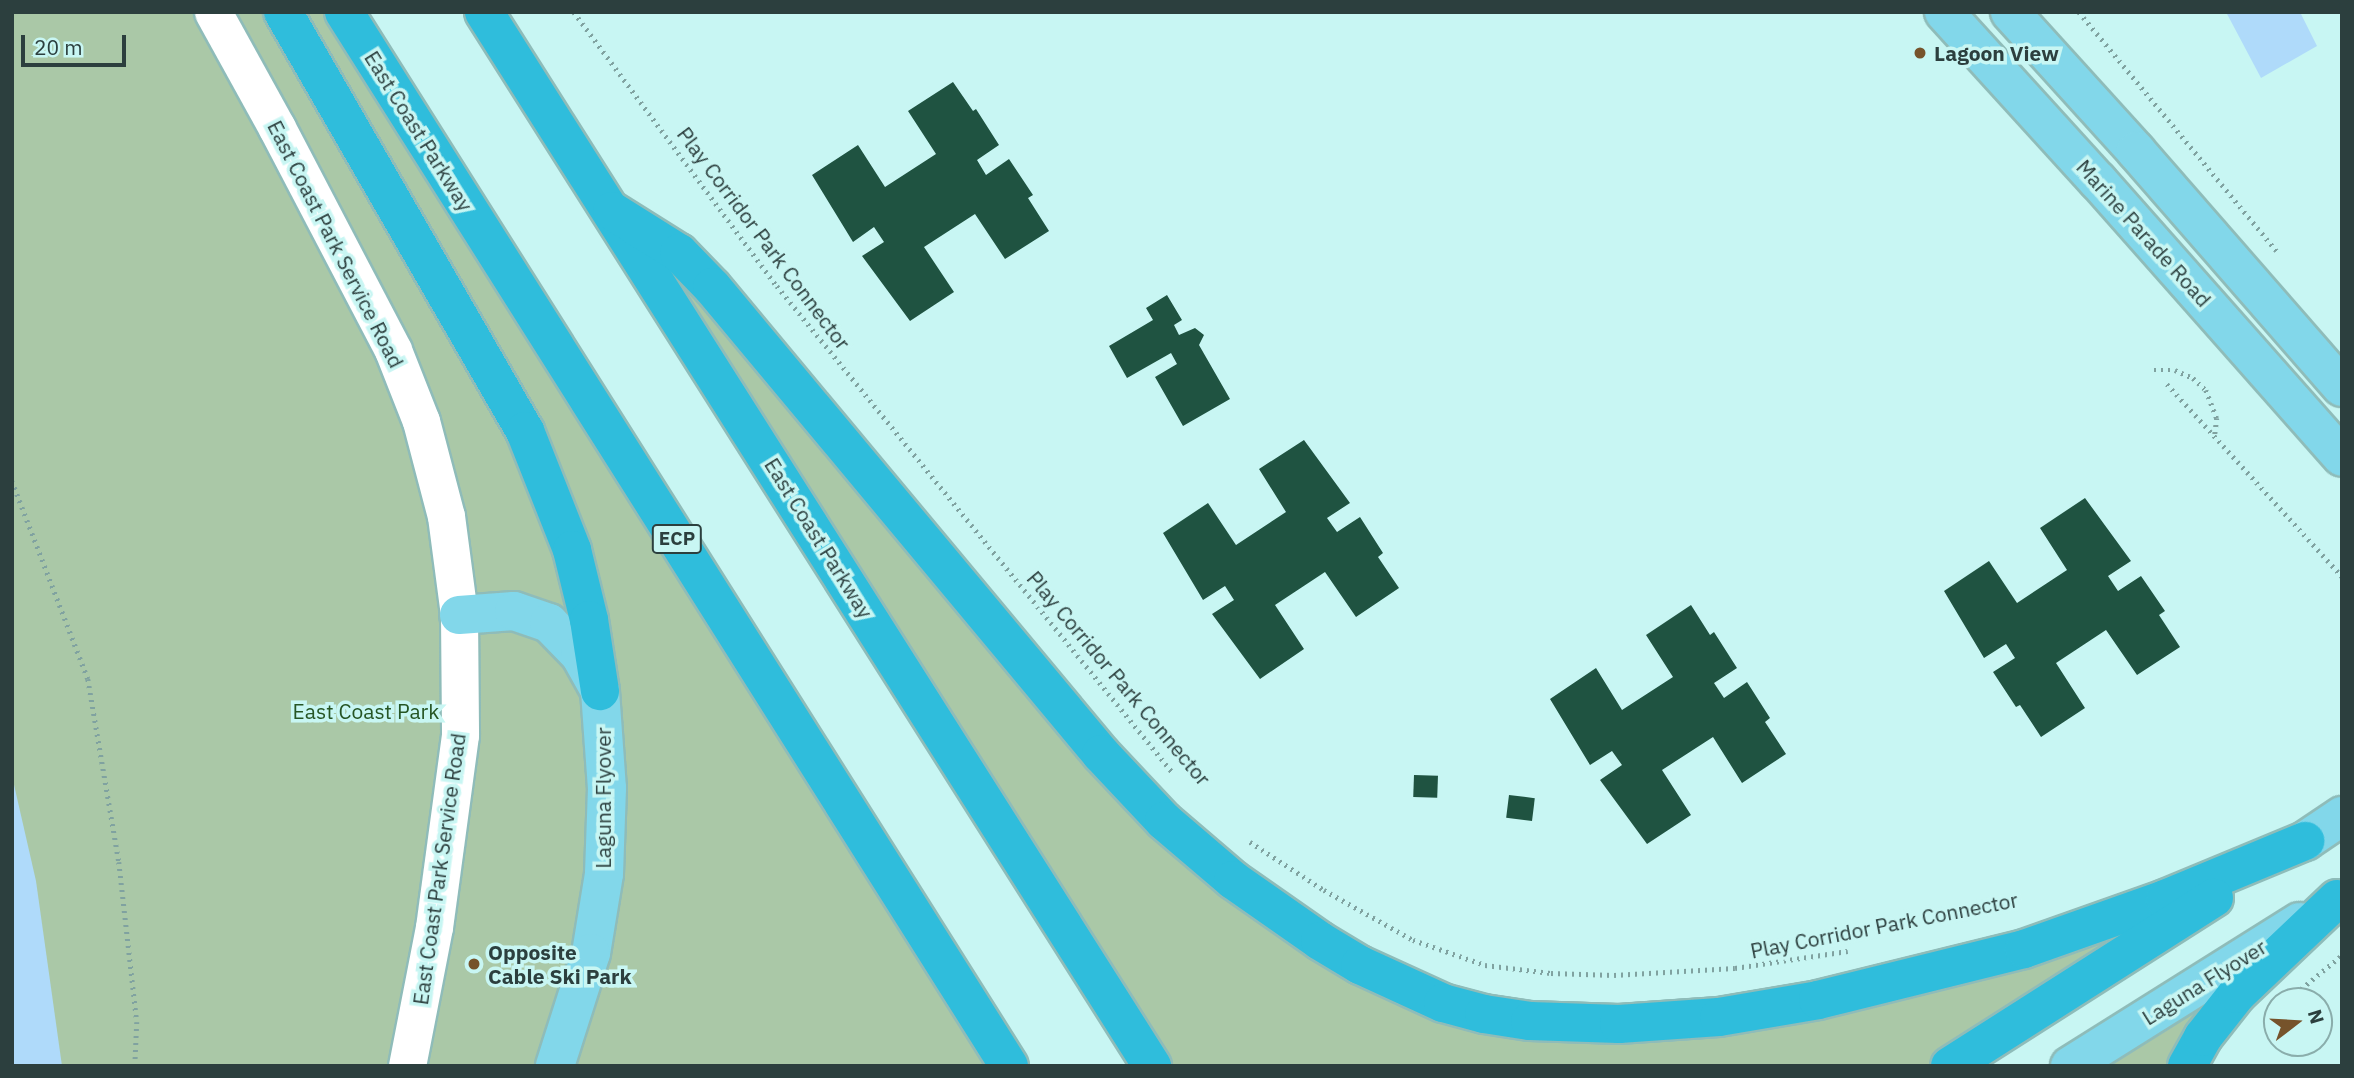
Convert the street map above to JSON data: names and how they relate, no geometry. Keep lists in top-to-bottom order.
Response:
{
  "streets": {
    "highway": ["East Coast Parkway", "ECP"],
    "main road": ["Marine Parade Road", "Laguna Flyover"],
    "street": ["East Coast Park Service Road"],
    "path": ["Play Corridor Park Connector"]
  },
  "parks": ["East Coast Park"],
  "places": ["Lagoon View", "Opposite Cable Ski Park"],
  "scale_bar": "20 m",
  "north": "right"
}
